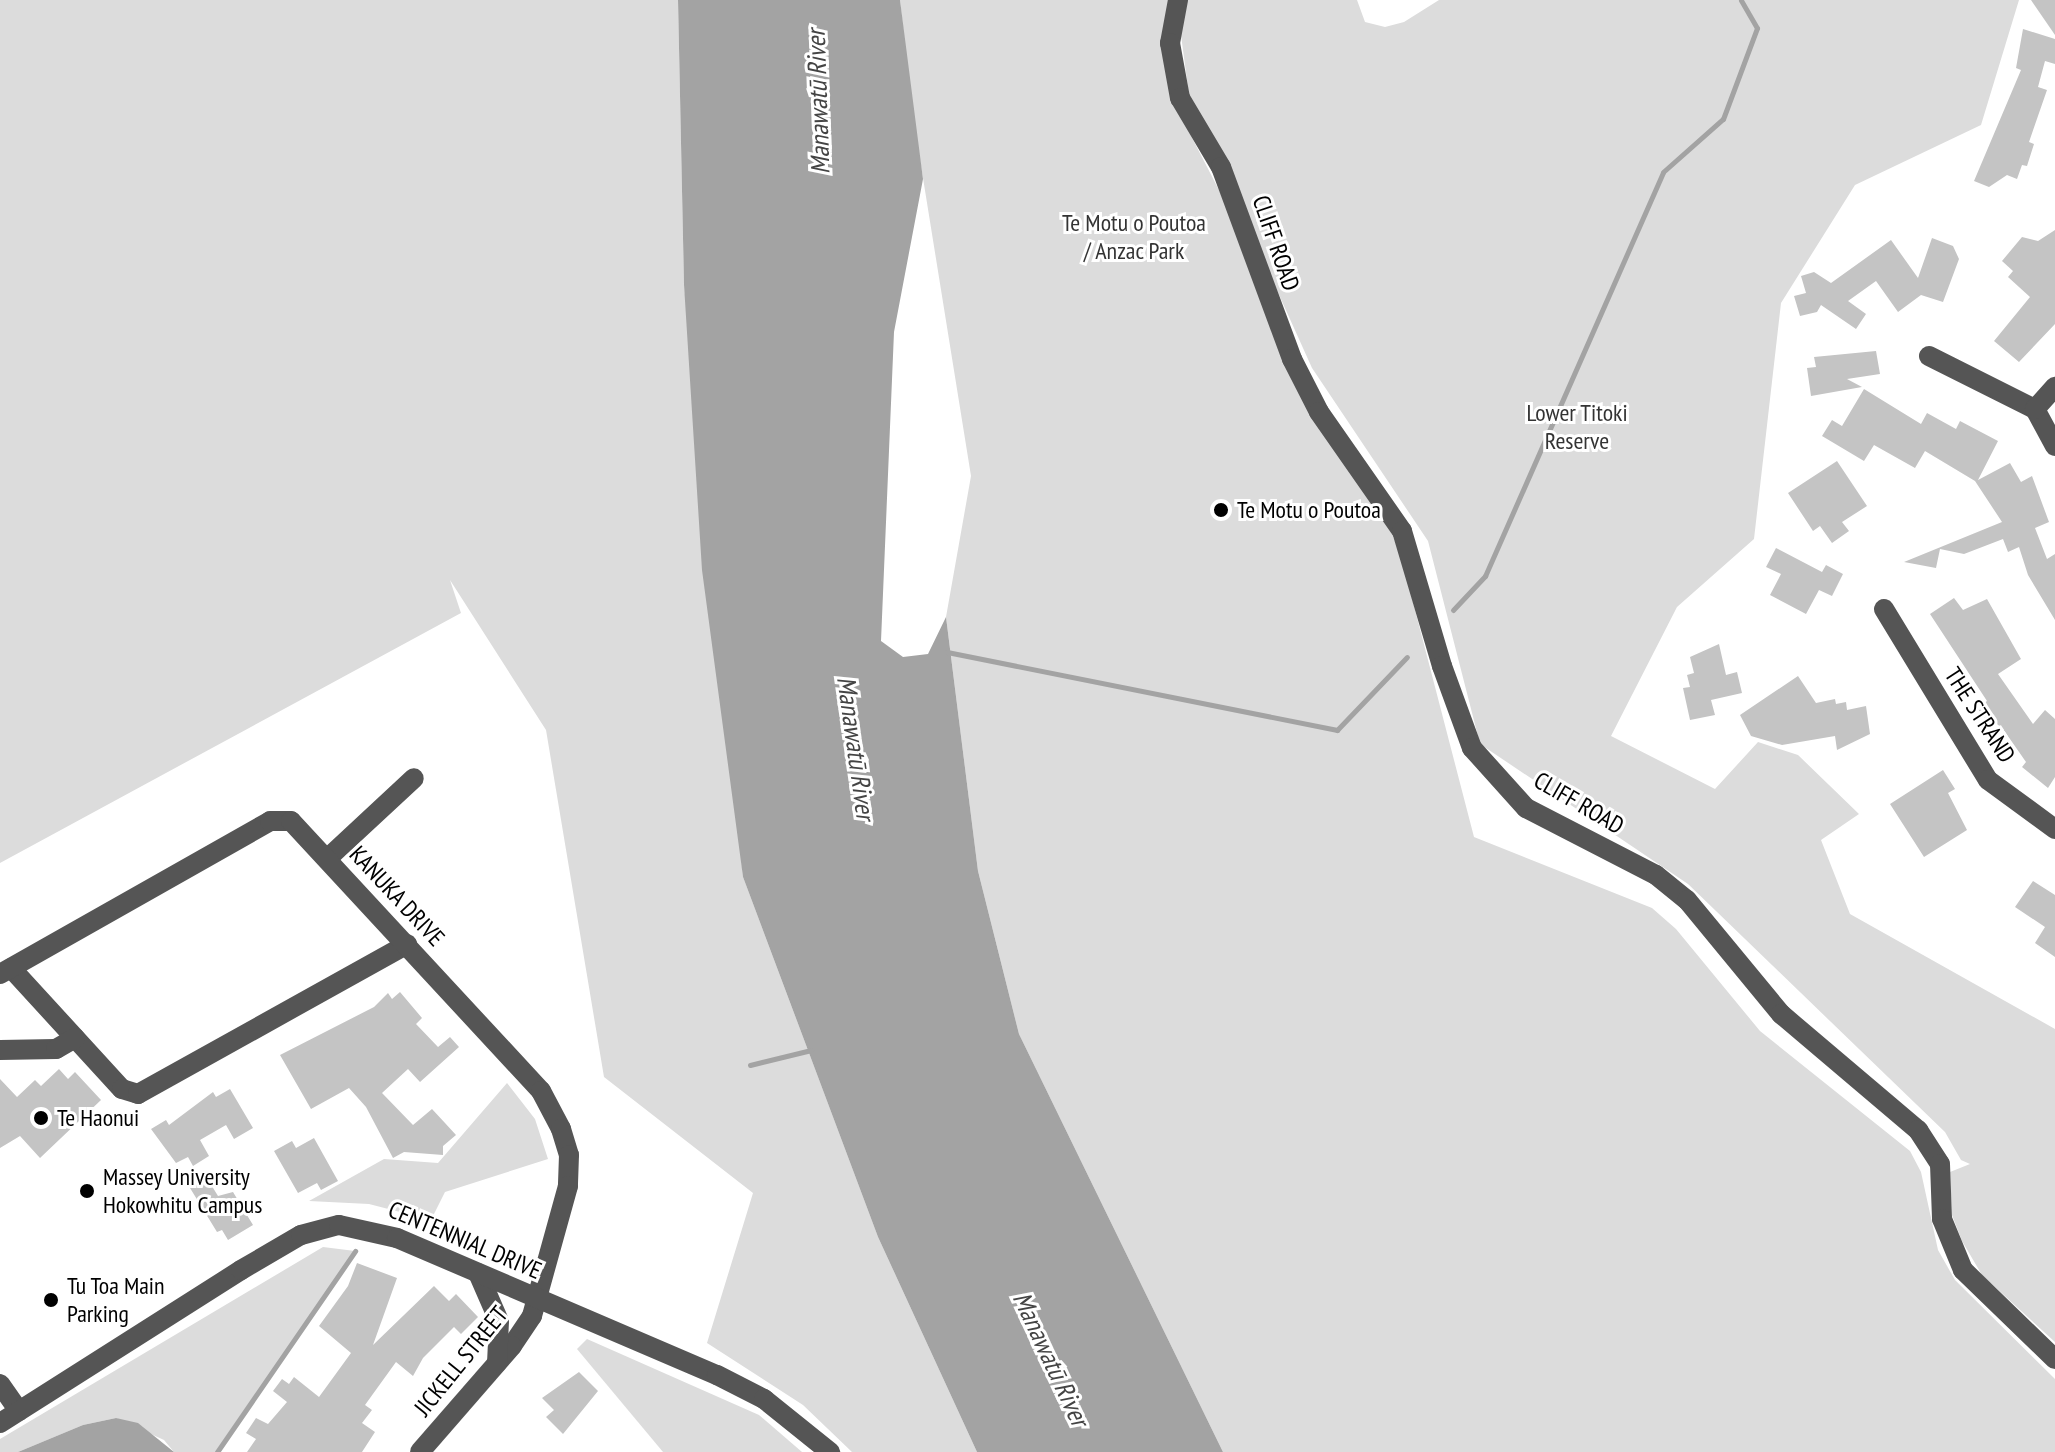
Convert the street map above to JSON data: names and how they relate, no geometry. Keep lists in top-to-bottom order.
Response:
{
  "streets": {
    "street": [
      "CLIFF ROAD",
      "THE STRAND",
      "KANUKA DRIVE",
      "CENTENNIAL DRIVE",
      "JICKELL STREET"
    ]
  },
  "crossings": [
    ["KANUKA DRIVE", "CENTENNIAL DRIVE"],
    ["KANUKA DRIVE", "JICKELL STREET"],
    ["CENTENNIAL DRIVE", "JICKELL STREET"]
  ],
  "water": ["Manawatū River"],
  "parks": ["Te Motu o Poutoa / Anzac Park", "Lower Titoki Reserve"],
  "places": [
    "Te Motu o Poutoa",
    "Te Haonui",
    "Massey University Hokowhitu Campus",
    "Tu Toa Main Parking"
  ]
}
